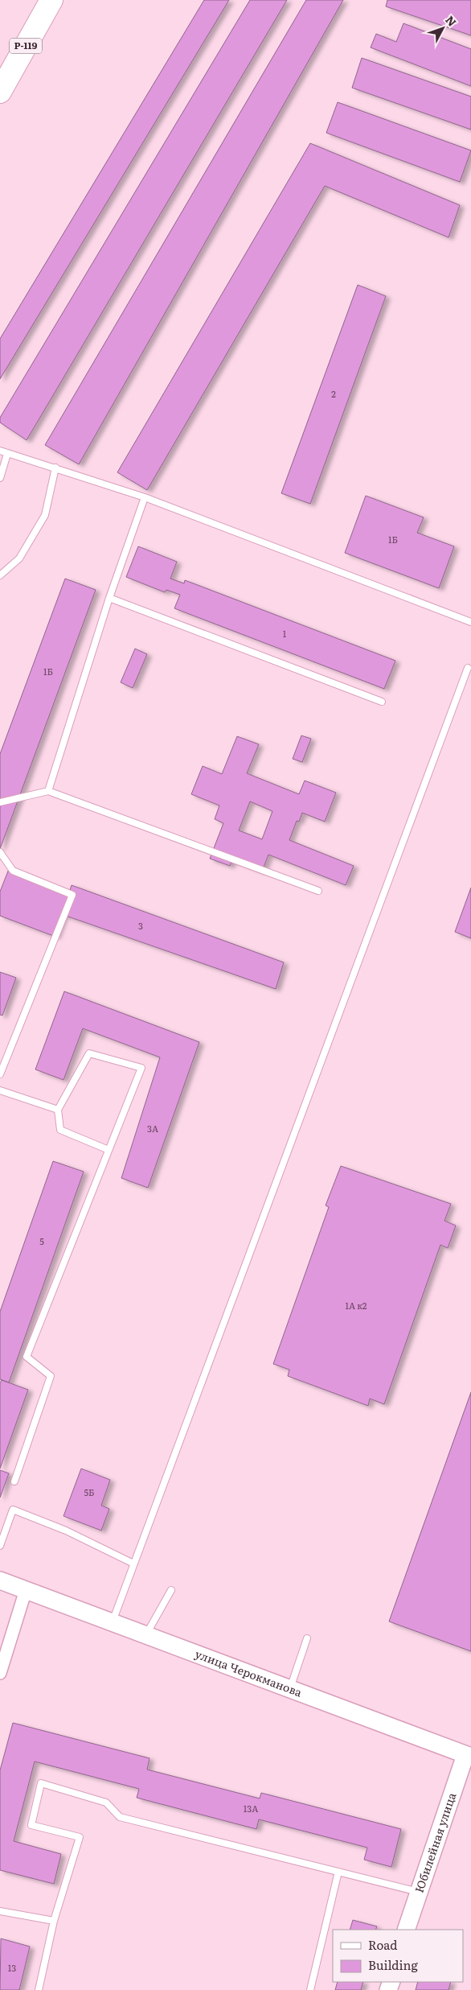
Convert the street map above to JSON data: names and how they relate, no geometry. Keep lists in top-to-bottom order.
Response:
{
  "streets": {
    "highway": ["Р-119"],
    "street": ["улица Черокманова", "Юбилейная улица"]
  },
  "crossings": [
    ["улица Черокманова", "Юбилейная улица"]
  ],
  "house_numbers": [
    "2",
    "1Б",
    "1",
    "1Б",
    "3",
    "3А",
    "5",
    "1А к2",
    "5Б",
    "13А",
    "13"
  ],
  "legend": ["Road", "Building"],
  "north": "top right"
}
